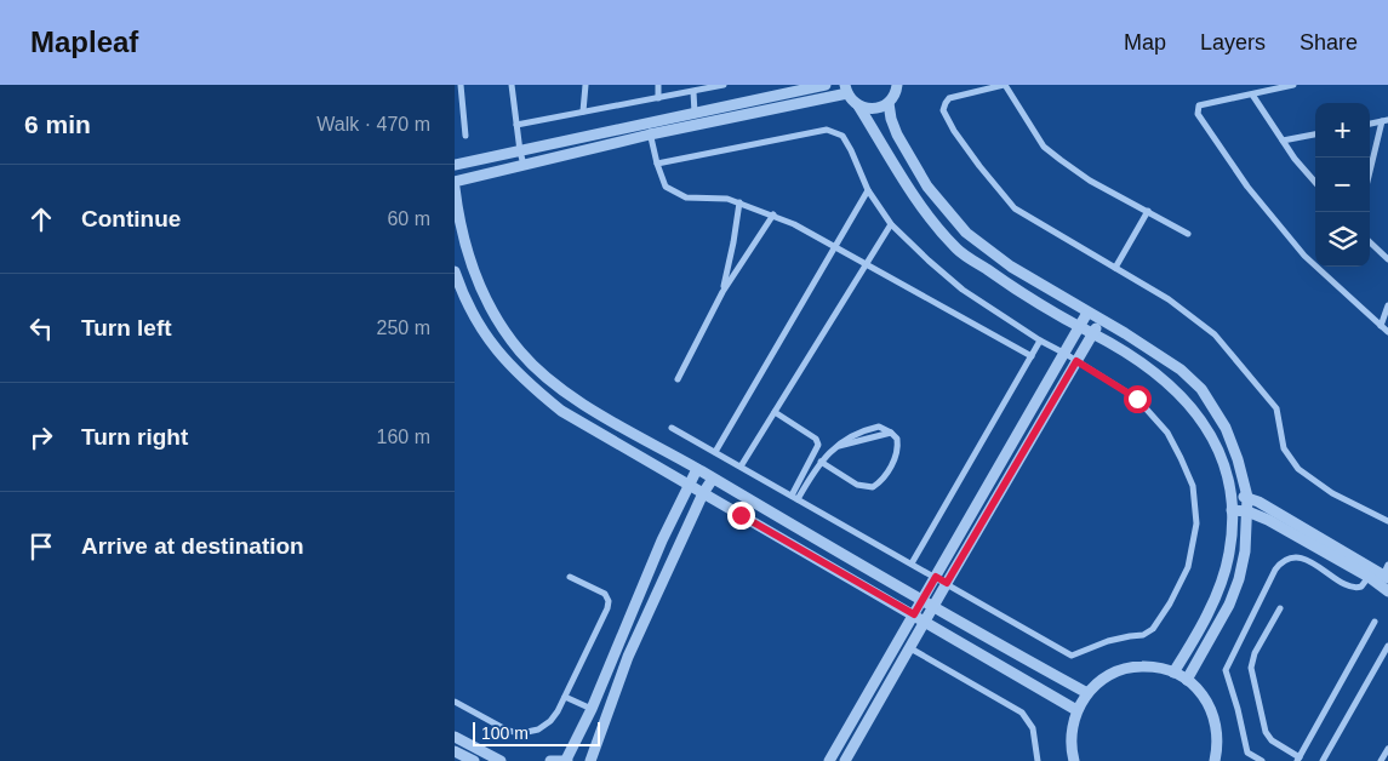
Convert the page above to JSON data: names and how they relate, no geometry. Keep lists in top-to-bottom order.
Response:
{
  "scale_bar": "100 m",
  "page": {
    "header": "Mapleaf",
    "nav": ["Map", "Layers", "Share"],
    "heading": ["6 min", "Walk · 470 m"],
    "map_buttons": ["+", "−"],
    "list": [
      ["Continue", "60 m"],
      ["Turn left", "250 m"],
      ["Turn right", "160 m"],
      "Arrive at destination"
    ],
    "scale": "100 m"
  }
}
